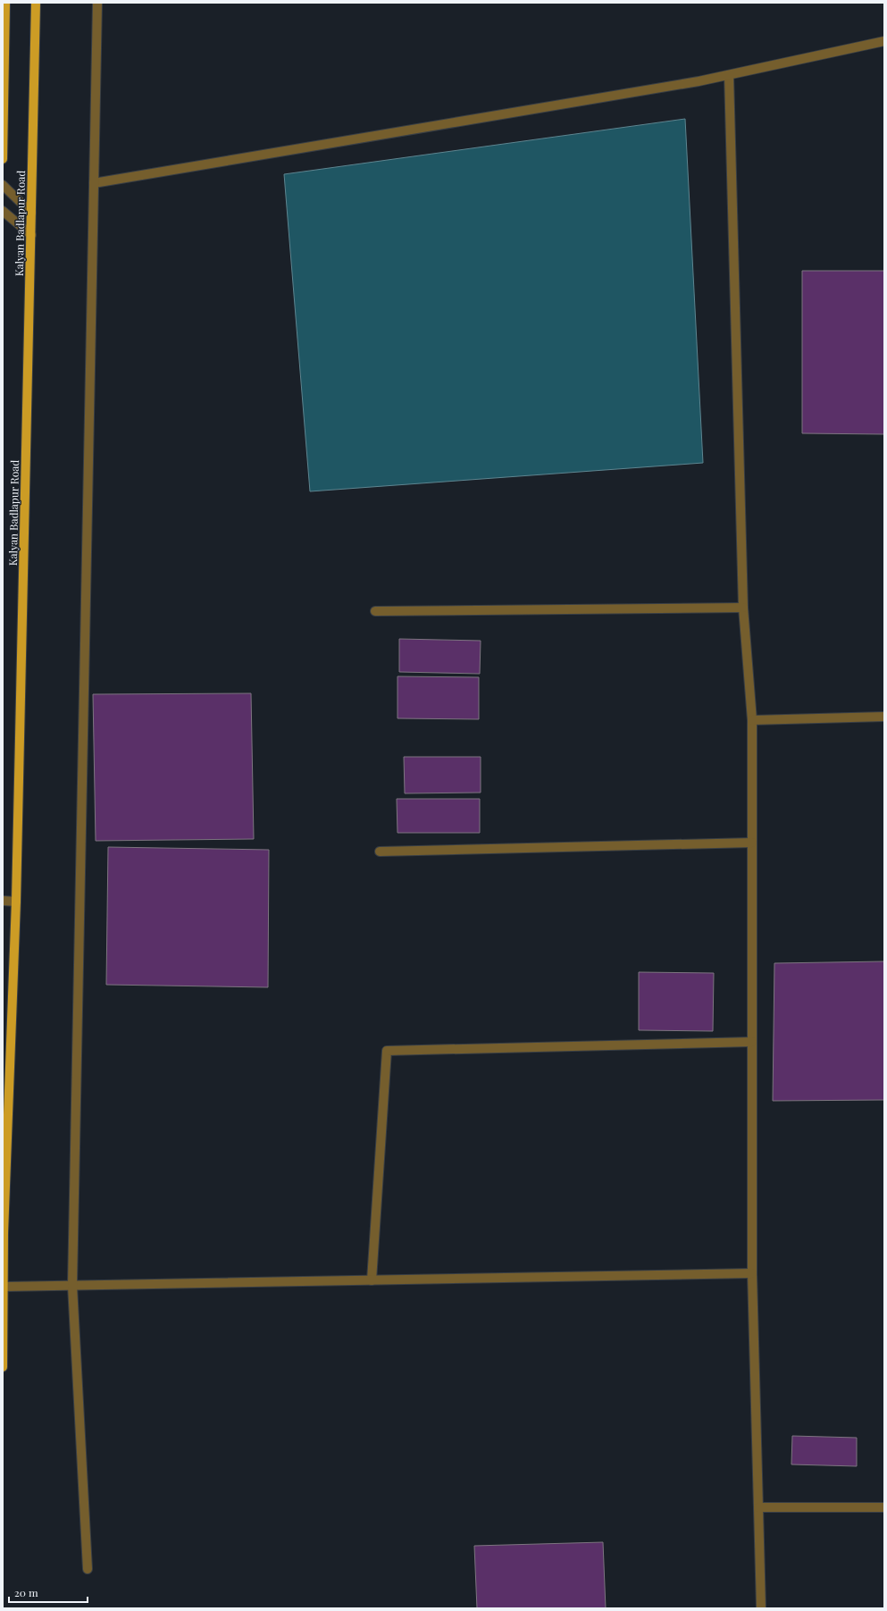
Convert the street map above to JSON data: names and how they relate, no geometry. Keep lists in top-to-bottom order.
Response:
{
  "streets": {
    "main road": ["Kalyan Badlapur Road"]
  },
  "scale_bar": "20 m"
}
